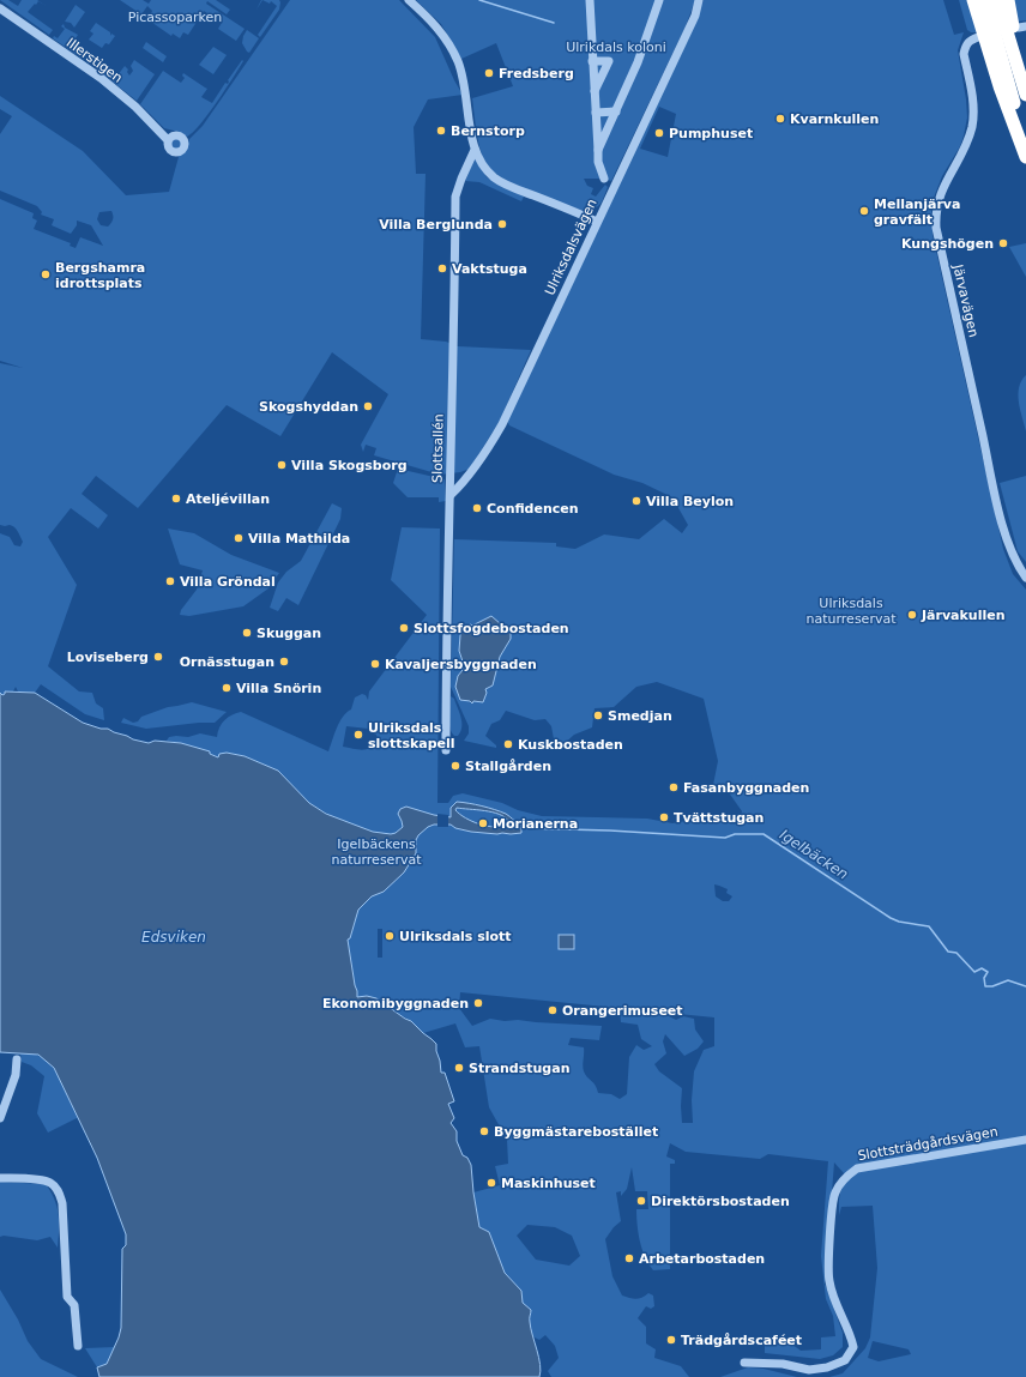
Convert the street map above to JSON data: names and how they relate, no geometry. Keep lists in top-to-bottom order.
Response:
{
  "streets": {
    "street": [
      "Illerstigen",
      "Ulriksdalsvägen",
      "Järvavägen",
      "Slottsallén",
      "Slottsträdgårdsvägen"
    ]
  },
  "crossings": [
    ["Ulriksdalsvägen", "Slottsallén"]
  ],
  "water": ["Igelbäcken", "Edsviken"],
  "parks": [
    "Picassoparken",
    "Ulrikdals koloni",
    "Ulriksdals naturreservat",
    "Igelbäckens naturreservat"
  ],
  "places": [
    "Fredsberg",
    "Kvarnkullen",
    "Bernstorp",
    "Pumphuset",
    "Mellanjärva gravfält",
    "Villa Berglunda",
    "Kungshögen",
    "Vaktstuga",
    "Bergshamra idrottsplats",
    "Skogshyddan",
    "Villa Skogsborg",
    "Ateljévillan",
    "Villa Beylon",
    "Confidencen",
    "Villa Mathilda",
    "Villa Gröndal",
    "Järvakullen",
    "Slottsfogdebostaden",
    "Skuggan",
    "Loviseberg",
    "Ornässtugan",
    "Kavaljersbyggnaden",
    "Villa Snörin",
    "Smedjan",
    "Ulriksdals slottskapell",
    "Kuskbostaden",
    "Stallgården",
    "Fasanbyggnaden",
    "Tvättstugan",
    "Morianerna",
    "Ulriksdals slott",
    "Ekonomibyggnaden",
    "Orangerimuseet",
    "Strandstugan",
    "Byggmästarebostället",
    "Maskinhuset",
    "Direktörsbostaden",
    "Arbetarbostaden",
    "Trädgårdscaféet"
  ]
}
